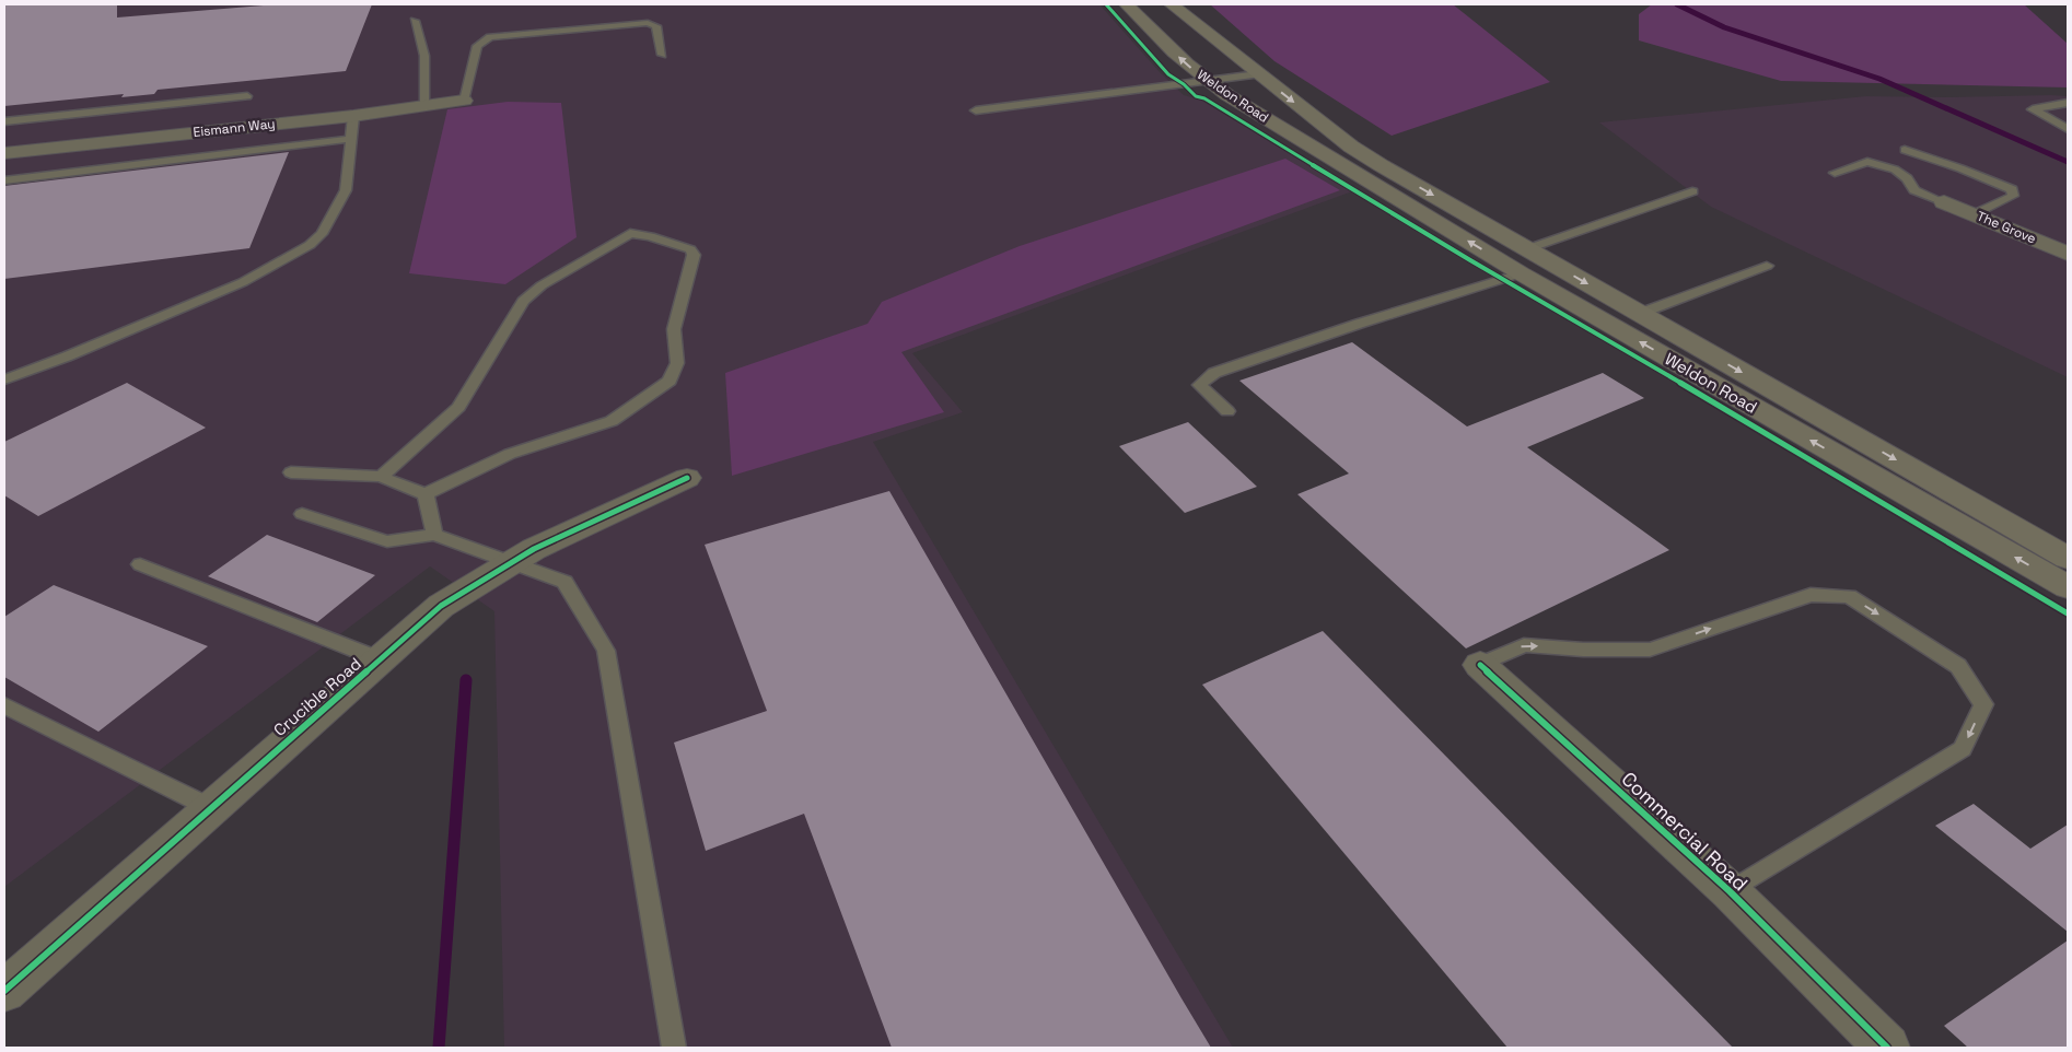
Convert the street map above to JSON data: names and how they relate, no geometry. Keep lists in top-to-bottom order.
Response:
{
  "streets": {
    "highway": ["Weldon Road"],
    "street": [
      "Eismann Way",
      "The Grove",
      "Crucible Road",
      "Commercial Road"
    ]
  }
}
